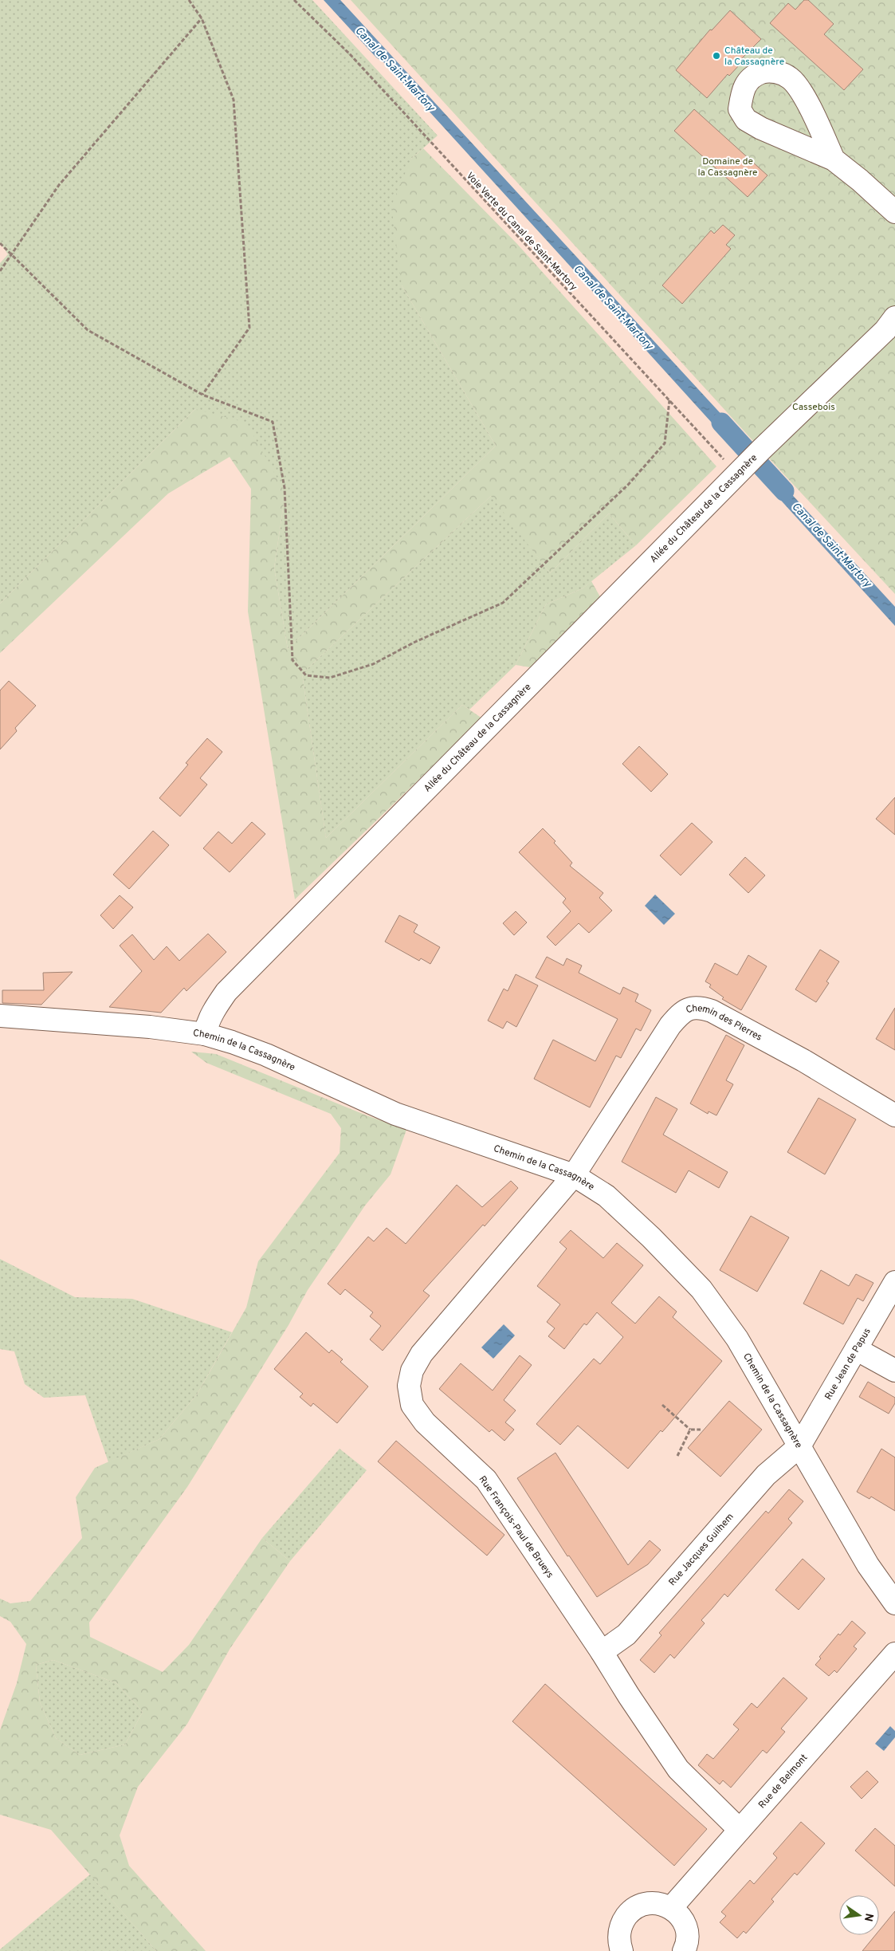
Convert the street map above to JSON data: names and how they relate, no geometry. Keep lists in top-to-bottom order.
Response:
{
  "streets": {
    "street": [
      "Allée du Château de la Cassagnère",
      "Chemin des Pierres",
      "Chemin de la Cassagnère",
      "Rue Jean de Papus",
      "Rue François-Paul de Brueys",
      "Rue Jacques Guilhem",
      "Rue de Belmont"
    ],
    "path": ["Voie Verte du Canal de Saint-Martory"]
  },
  "crossings": [
    ["Voie Verte du Canal de Saint-Martory", "Allée du Château de la Cassagnère"],
    ["Allée du Château de la Cassagnère", "Chemin de la Cassagnère"],
    ["Chemin des Pierres", "Chemin de la Cassagnère"],
    ["Chemin des Pierres", "Rue François-Paul de Brueys"],
    ["Chemin de la Cassagnère", "Rue Jean de Papus"],
    ["Chemin de la Cassagnère", "Rue François-Paul de Brueys"],
    ["Chemin de la Cassagnère", "Rue Jacques Guilhem"],
    ["Rue Jean de Papus", "Rue Jacques Guilhem"],
    ["Rue François-Paul de Brueys", "Rue Jacques Guilhem"],
    ["Rue François-Paul de Brueys", "Rue de Belmont"]
  ],
  "water": ["Canal de Saint-Martory"],
  "parks": ["Domaine de la Cassagnère", "Cassebois"],
  "places": ["Château de la Cassagnère"],
  "north": "right"
}
